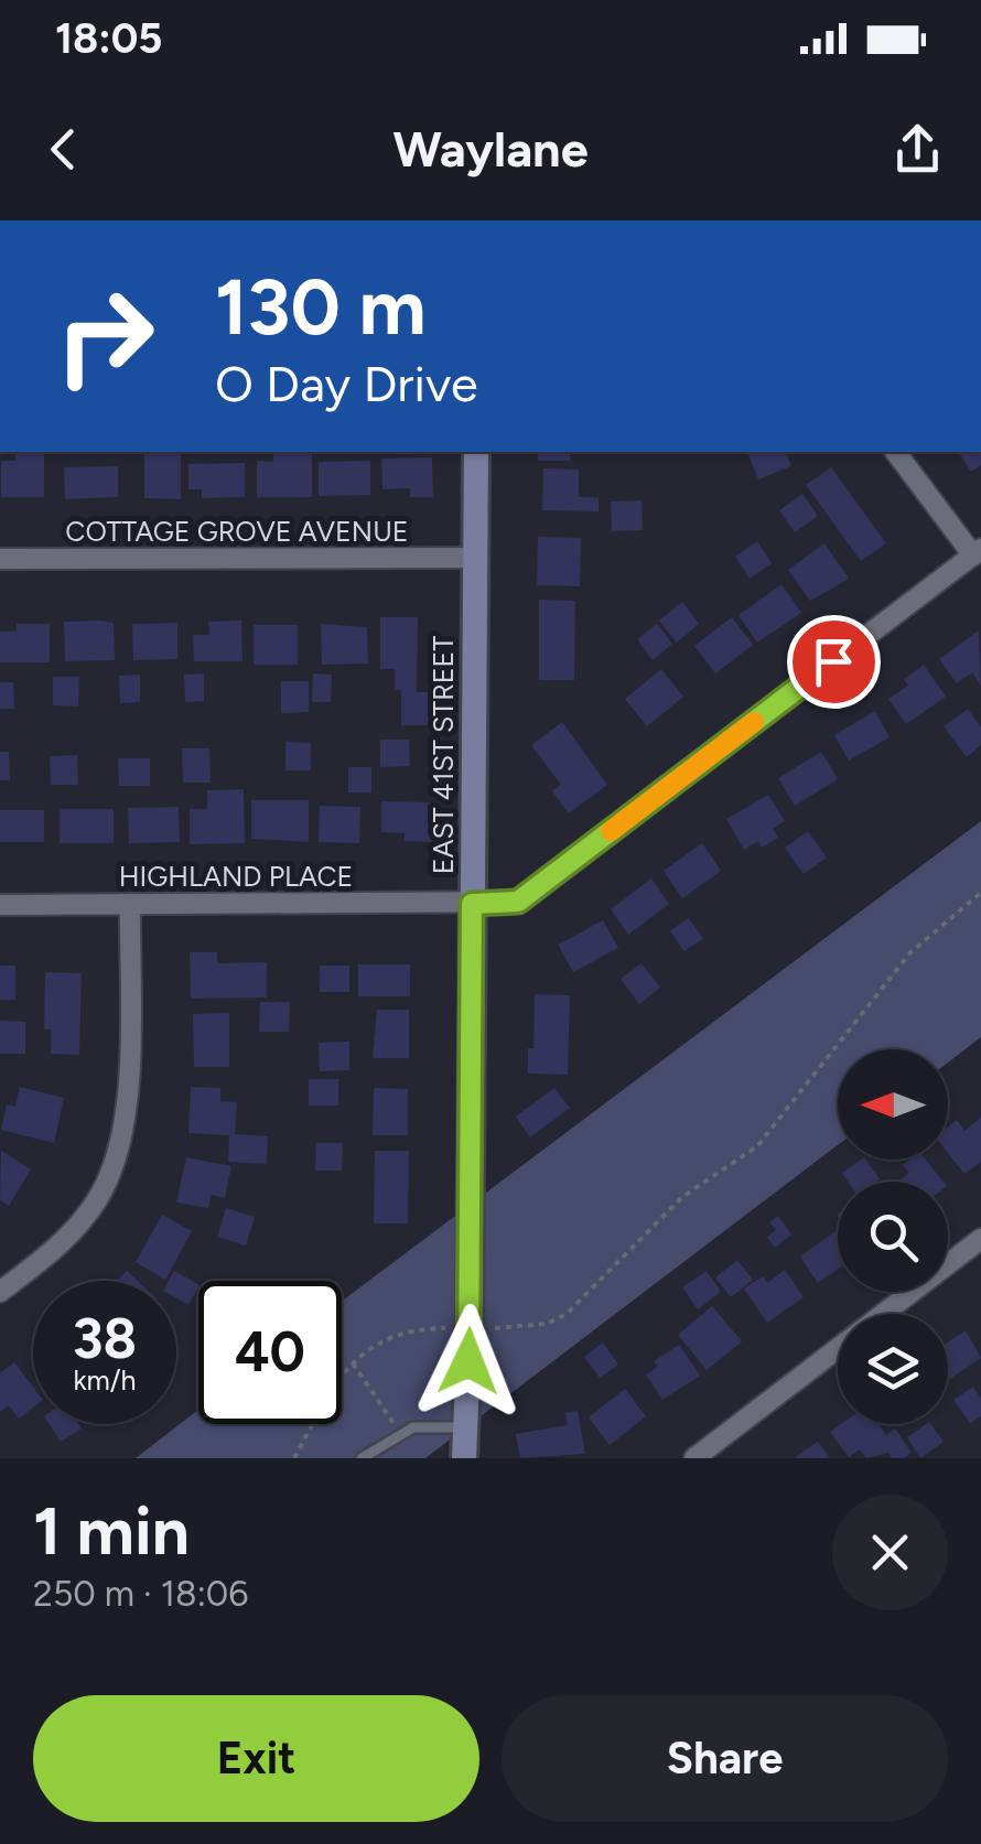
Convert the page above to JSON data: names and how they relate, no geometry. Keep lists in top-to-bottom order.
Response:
{
  "streets": {
    "street": ["COTTAGE GROVE AVENUE", "EAST 41ST STREET", "HIGHLAND PLACE"]
  },
  "crossings": [
    ["COTTAGE GROVE AVENUE", "EAST 41ST STREET"],
    ["EAST 41ST STREET", "HIGHLAND PLACE"]
  ],
  "north": "left",
  "page": {
    "status": "18:05",
    "header": "Waylane",
    "turn": ["130 m", "O Day Drive"],
    "speed": "38 km/h",
    "limit": "40",
    "heading": ["1 min", "250 m · 18:06"],
    "buttons": ["Exit", "Share"]
  }
}
